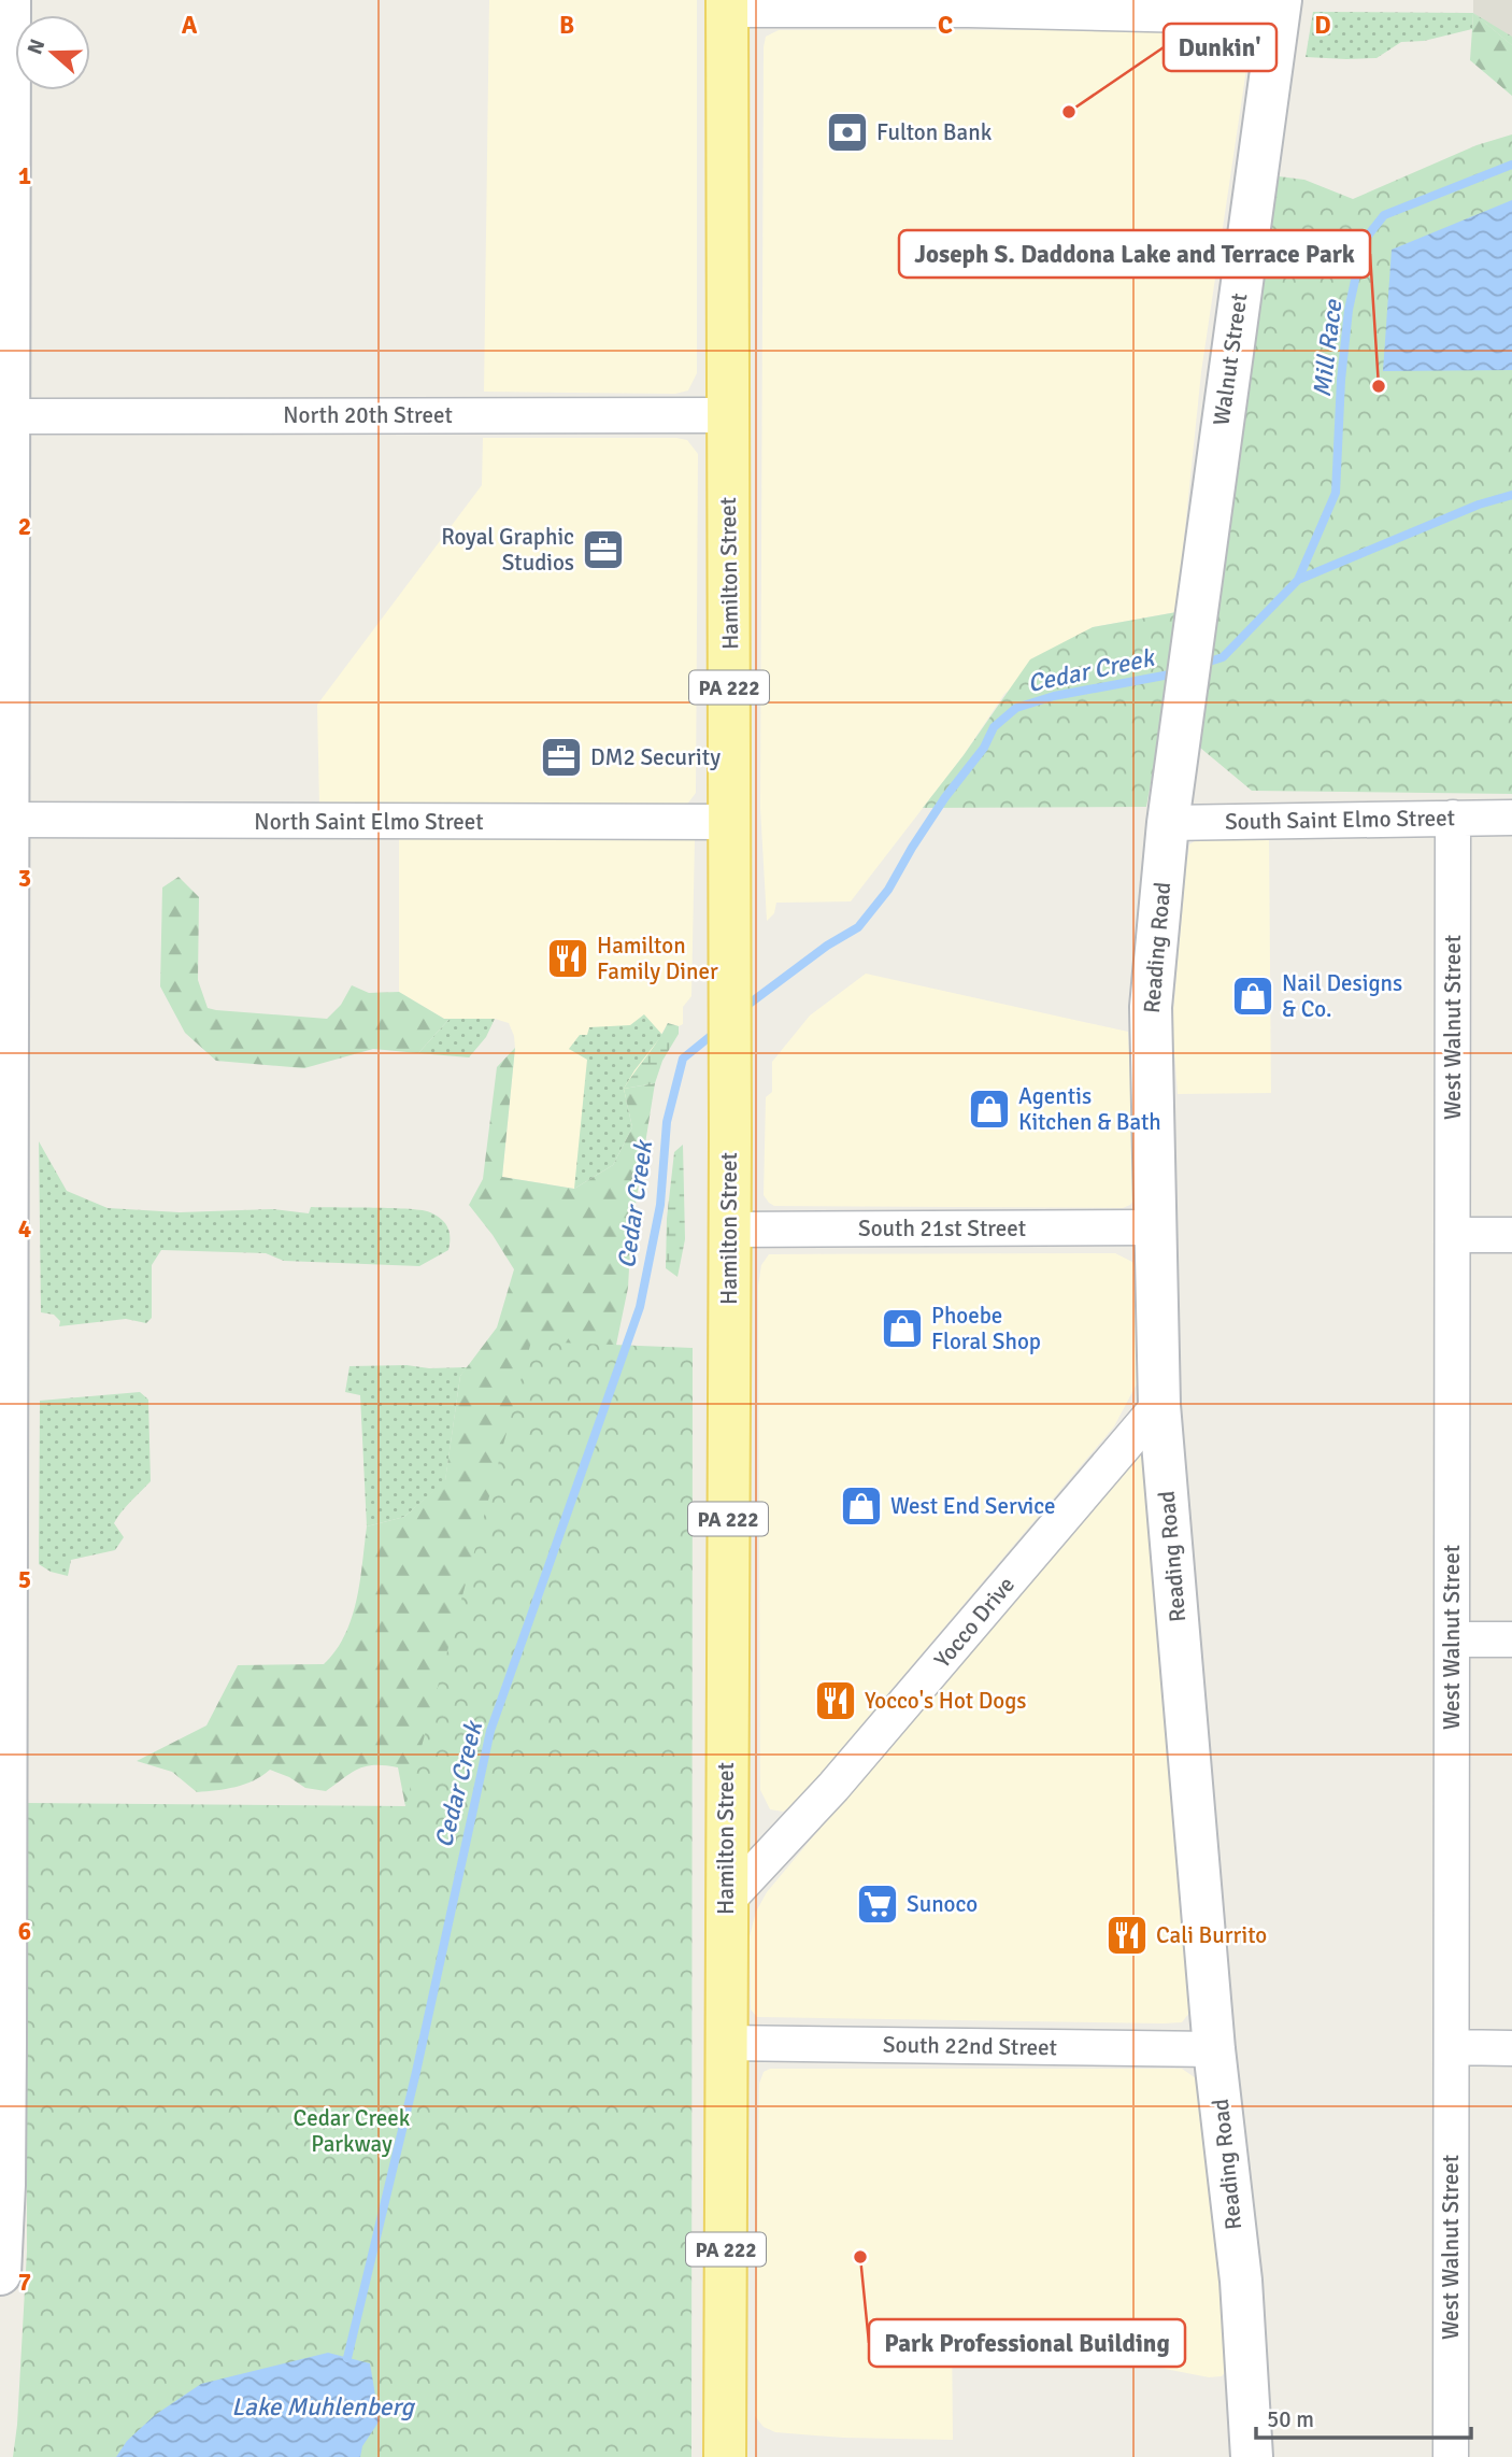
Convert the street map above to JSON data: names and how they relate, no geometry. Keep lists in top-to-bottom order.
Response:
{
  "streets": {
    "main road": ["Hamilton Street", "PA 222"],
    "street": [
      "Walnut Street",
      "North 20th Street",
      "South Saint Elmo Street",
      "North Saint Elmo Street",
      "Reading Road",
      "West Walnut Street",
      "South 21st Street",
      "Yocco Drive",
      "South 22nd Street"
    ]
  },
  "crossings": [
    ["Walnut Street", "Reading Road"],
    ["North 20th Street", "Hamilton Street"],
    ["Hamilton Street", "North Saint Elmo Street"],
    ["Hamilton Street", "South 21st Street"],
    ["Hamilton Street", "Yocco Drive"],
    ["Hamilton Street", "South 22nd Street"],
    ["South Saint Elmo Street", "Reading Road"],
    ["South Saint Elmo Street", "West Walnut Street"],
    ["Reading Road", "South 21st Street"],
    ["Reading Road", "Yocco Drive"],
    ["Reading Road", "South 22nd Street"]
  ],
  "water": ["Mill Race", "Cedar Creek", "Lake Muhlenberg"],
  "parks": ["Cedar Creek Parkway"],
  "places": {
    "other": ["Dunkin'", "Joseph S. Daddona Lake and Terrace Park", "Park Professional Building"],
    "bank": ["Fulton Bank"],
    "office": ["Royal Graphic Studios", "DM2 Security"],
    "restaurant": ["Hamilton Family Diner", "Yocco's Hot Dogs", "Cali Burrito"],
    "shop": [
      "Nail Designs & Co.",
      "Agentis Kitchen & Bath",
      "Phoebe Floral Shop",
      "West End Service"
    ],
    "supermarket": ["Sunoco"]
  },
  "scale_bar": "50 m",
  "north": "left",
  "grid": {
    "columns": [
      "A",
      "B",
      "C",
      "D"
    ],
    "rows": [
      "1",
      "2",
      "3",
      "4",
      "5",
      "6",
      "7"
    ]
  }
}
